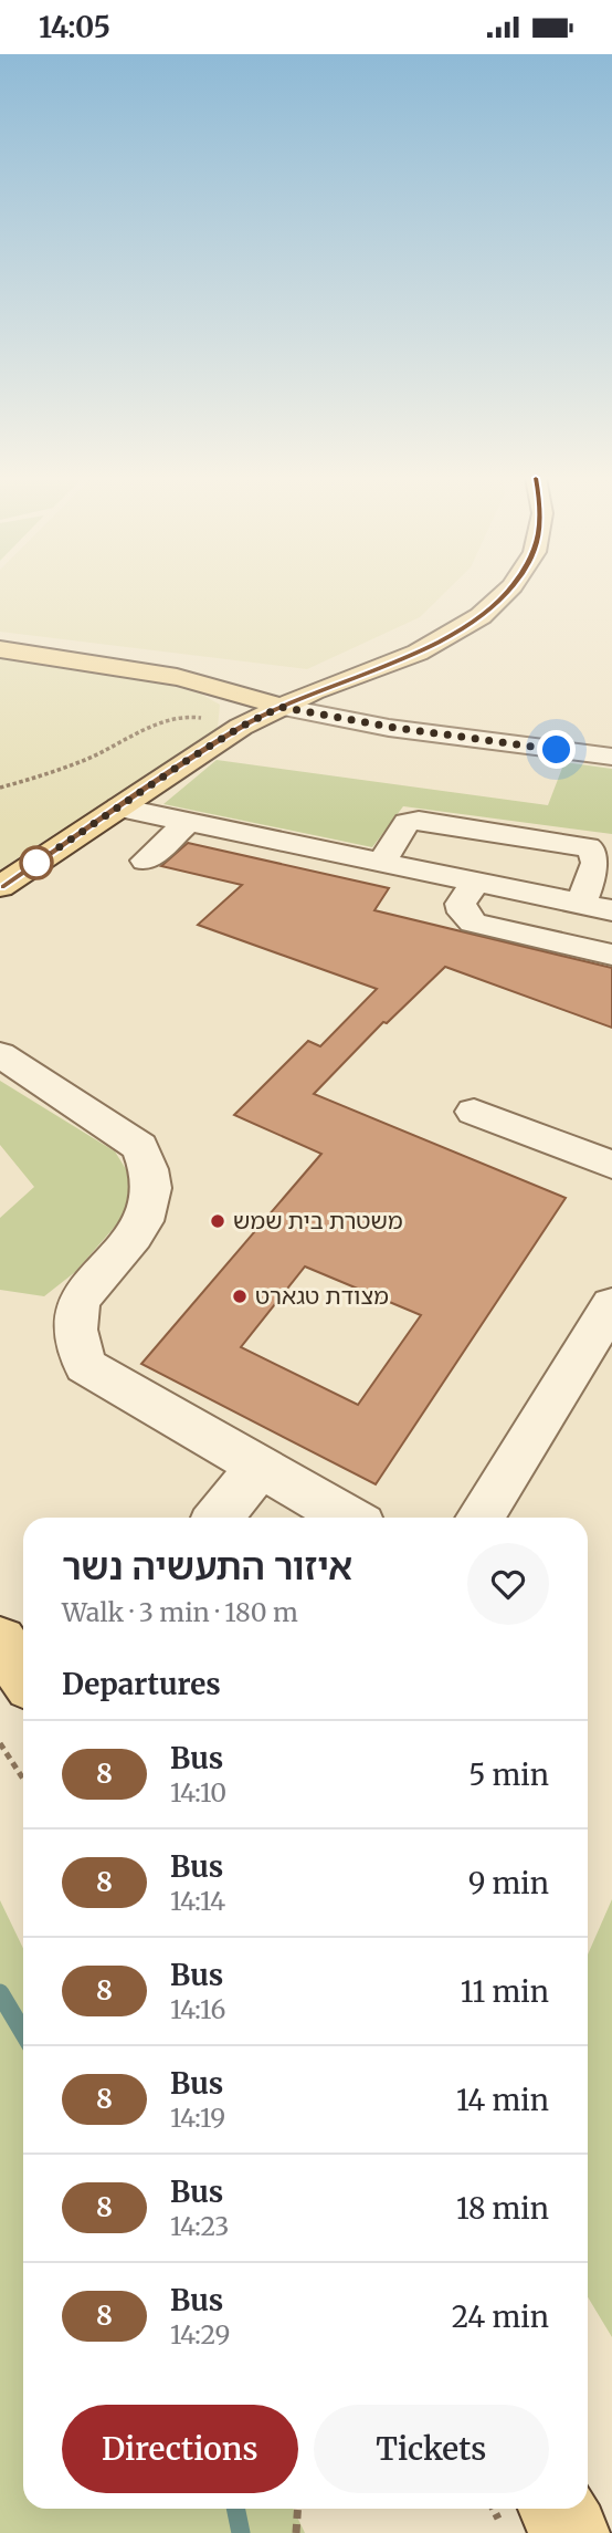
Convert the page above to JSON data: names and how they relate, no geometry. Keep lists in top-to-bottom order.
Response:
{
  "places": ["משטרת בית שמש", "מצודת טגארט"],
  "lines": ["bus line 8"],
  "page": {
    "status": "14:05",
    "heading": [
      ["איזור התעשיה נשר", "Walk · 3 min · 180 m"],
      "Departures"
    ],
    "list": [
      {
        "mark": "8",
        "name": "Bus",
        "note": "14:10",
        "value": "5 min"
      },
      {
        "mark": "8",
        "name": "Bus",
        "note": "14:14",
        "value": "9 min"
      },
      {
        "mark": "8",
        "name": "Bus",
        "note": "14:16",
        "value": "11 min"
      },
      {
        "mark": "8",
        "name": "Bus",
        "note": "14:19",
        "value": "14 min"
      },
      {
        "mark": "8",
        "name": "Bus",
        "note": "14:23",
        "value": "18 min"
      },
      {
        "mark": "8",
        "name": "Bus",
        "note": "14:29",
        "value": "24 min"
      }
    ],
    "buttons": ["Directions", "Tickets"]
  }
}
